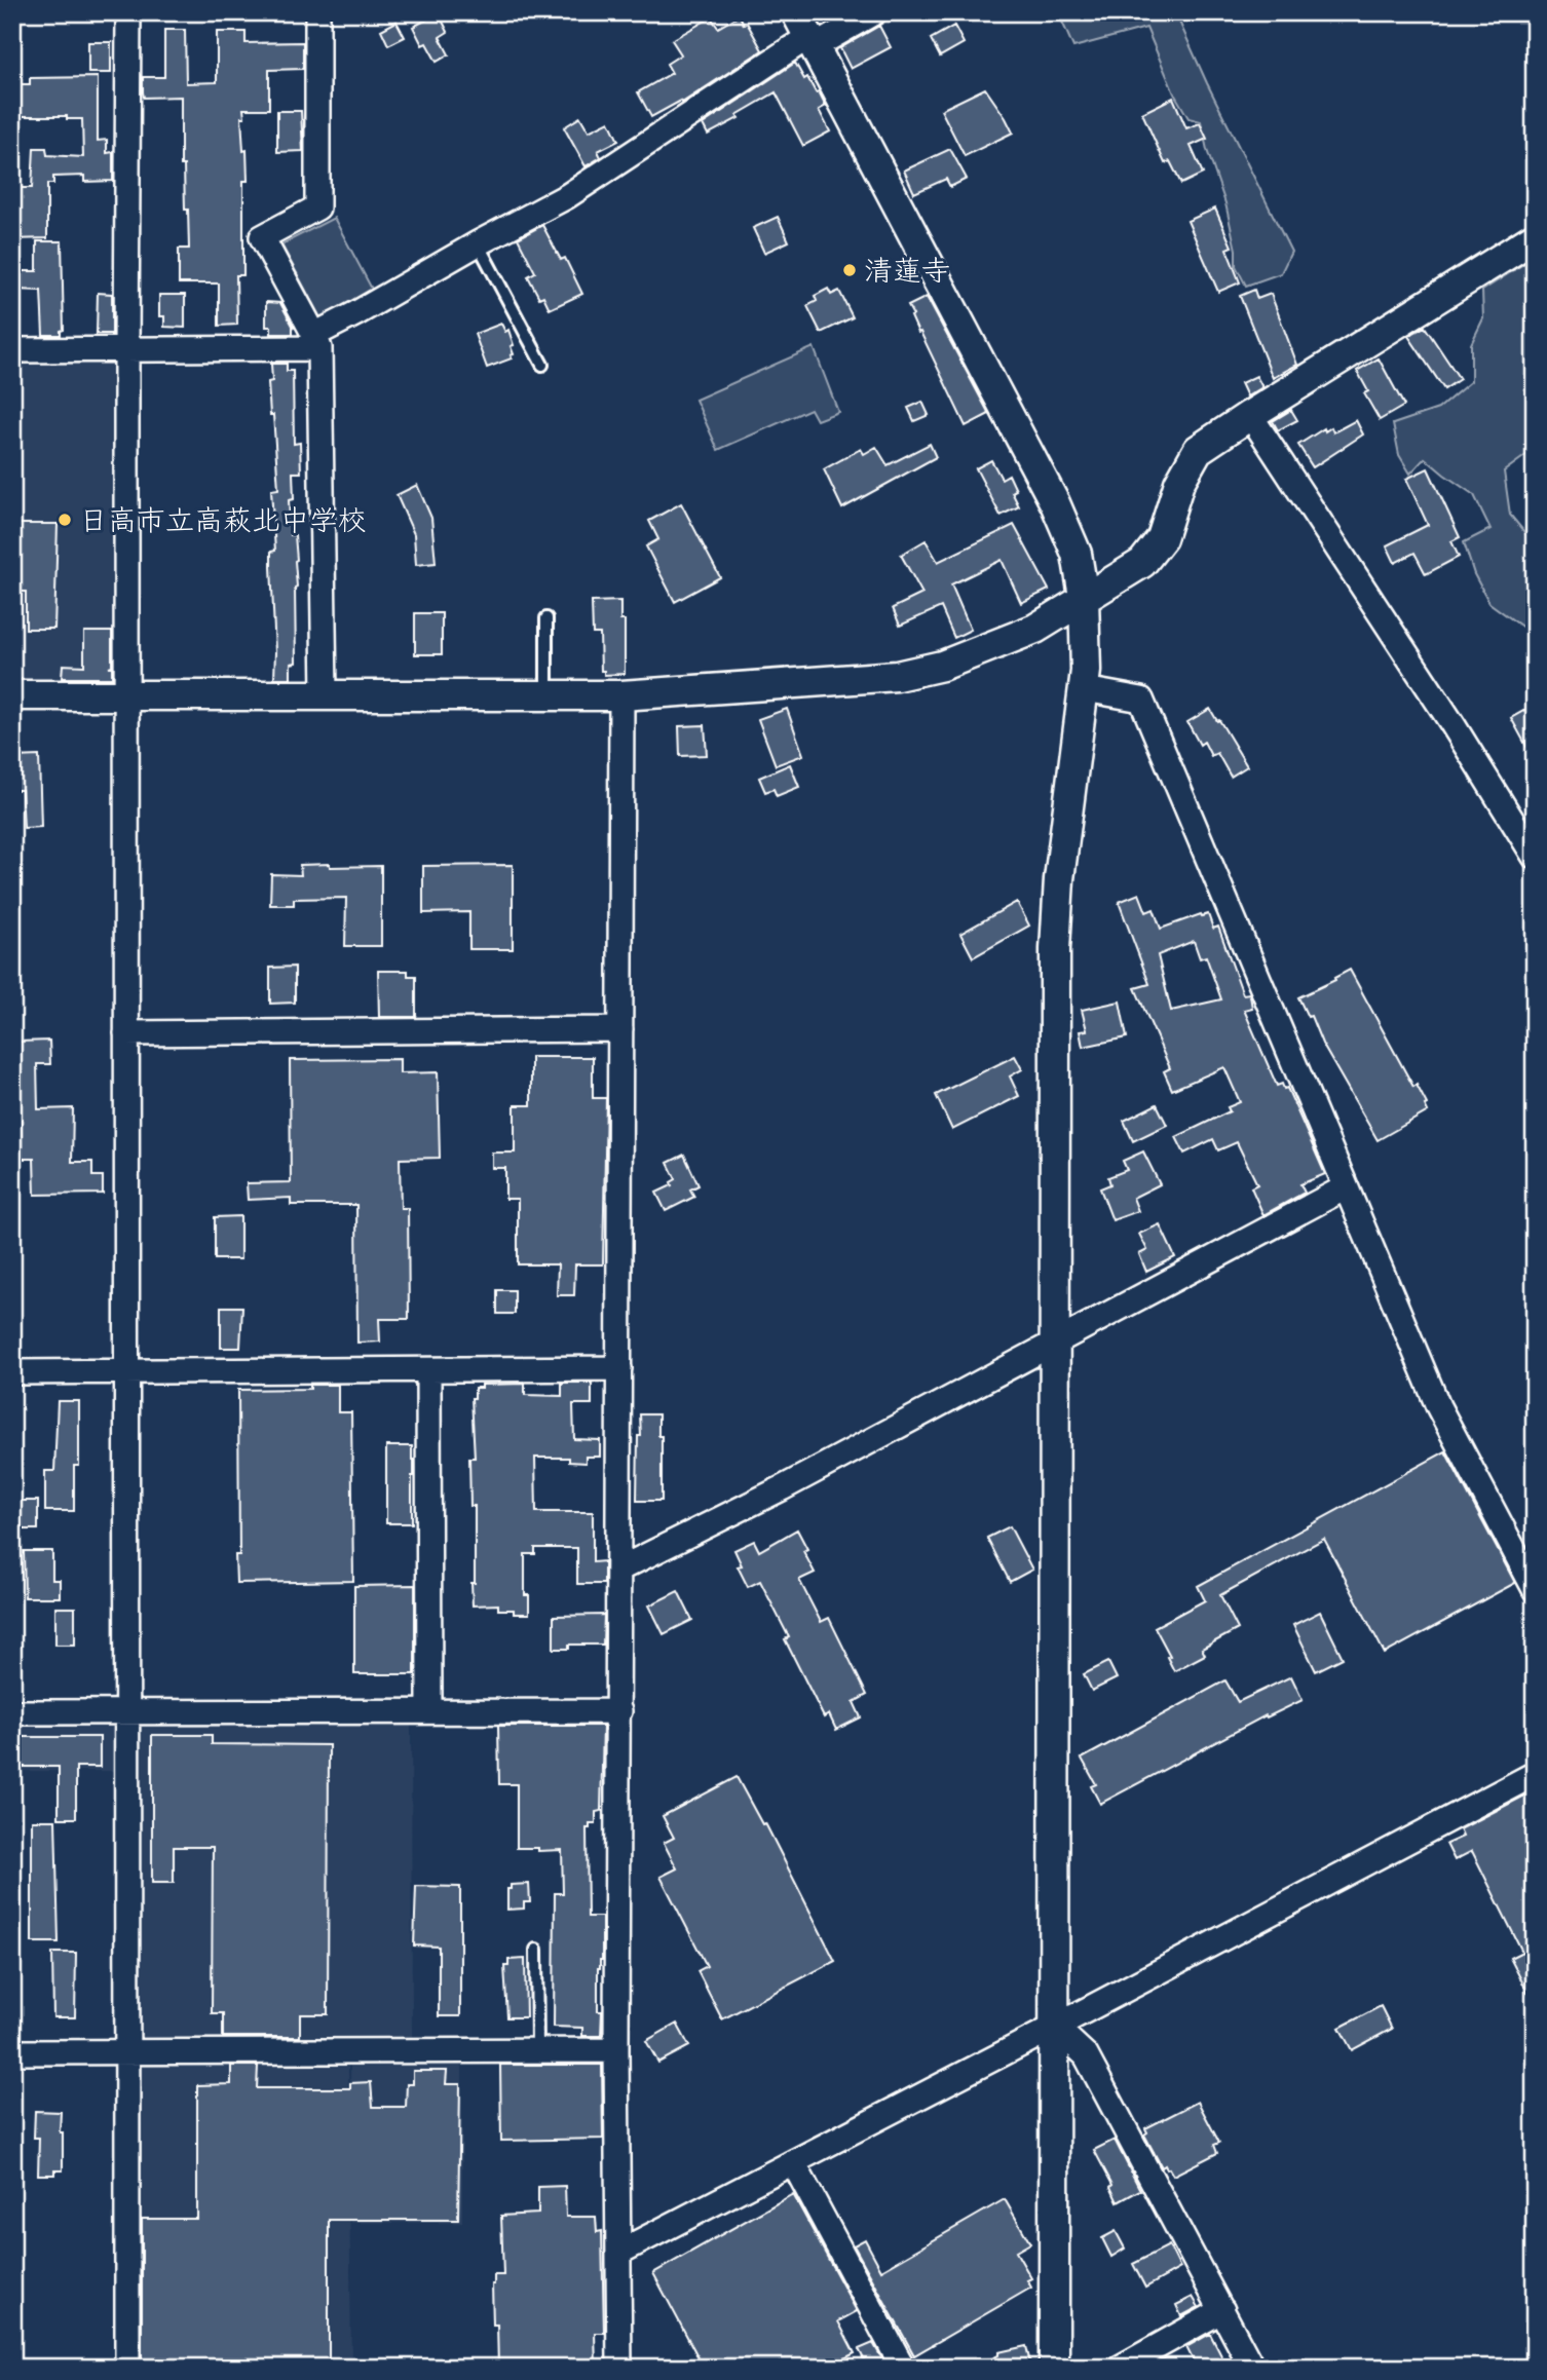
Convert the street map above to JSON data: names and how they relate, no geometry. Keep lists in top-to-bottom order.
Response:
{
  "places": ["清蓮寺", "日高市立高萩北中学校"]
}
